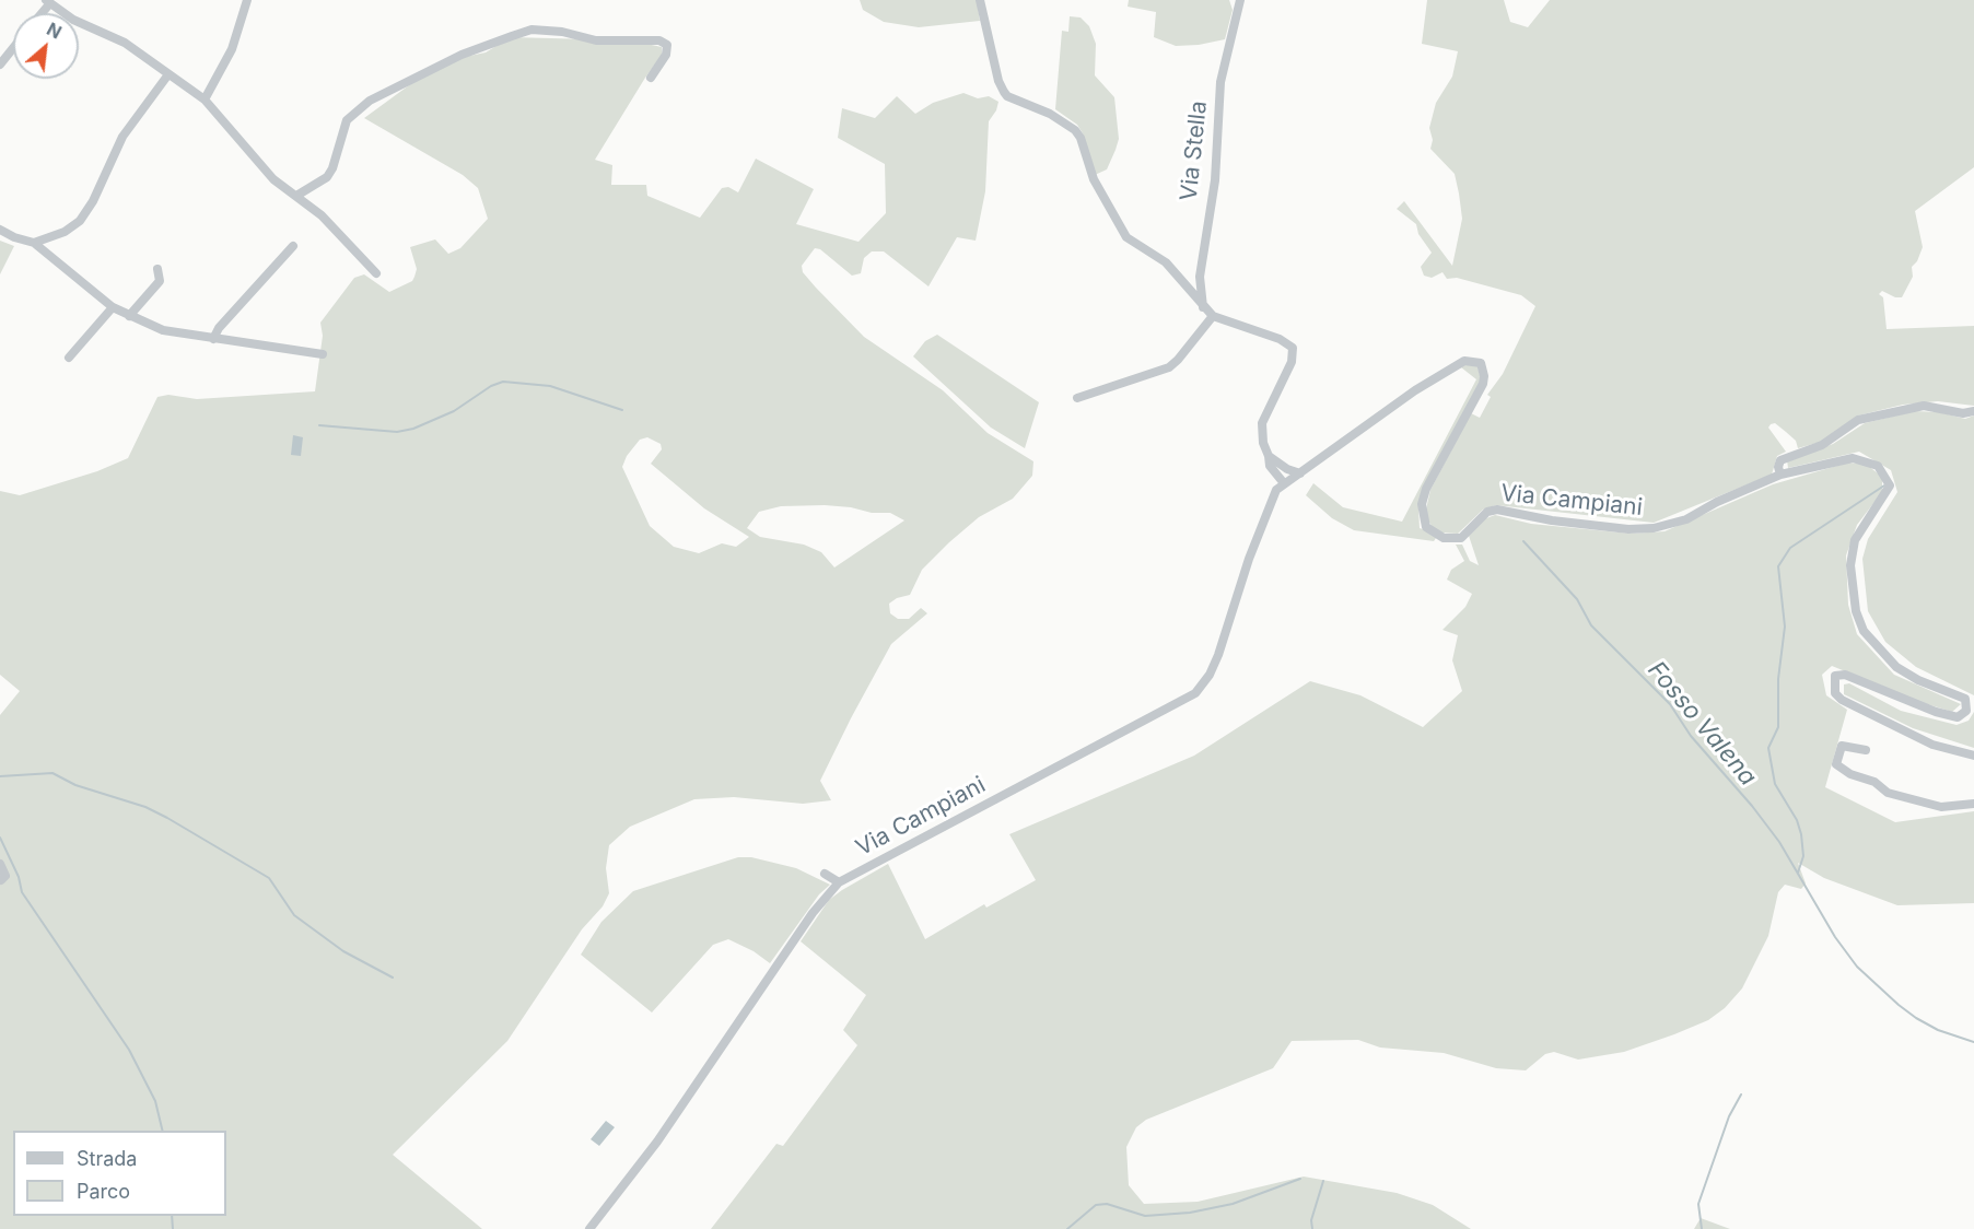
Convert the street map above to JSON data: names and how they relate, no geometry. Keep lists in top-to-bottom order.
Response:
{
  "streets": {
    "street": ["Via Stella", "Via Campiani"]
  },
  "water": ["Fosso Valena"],
  "legend": ["Strada", "Parco"],
  "north": "top right"
}
